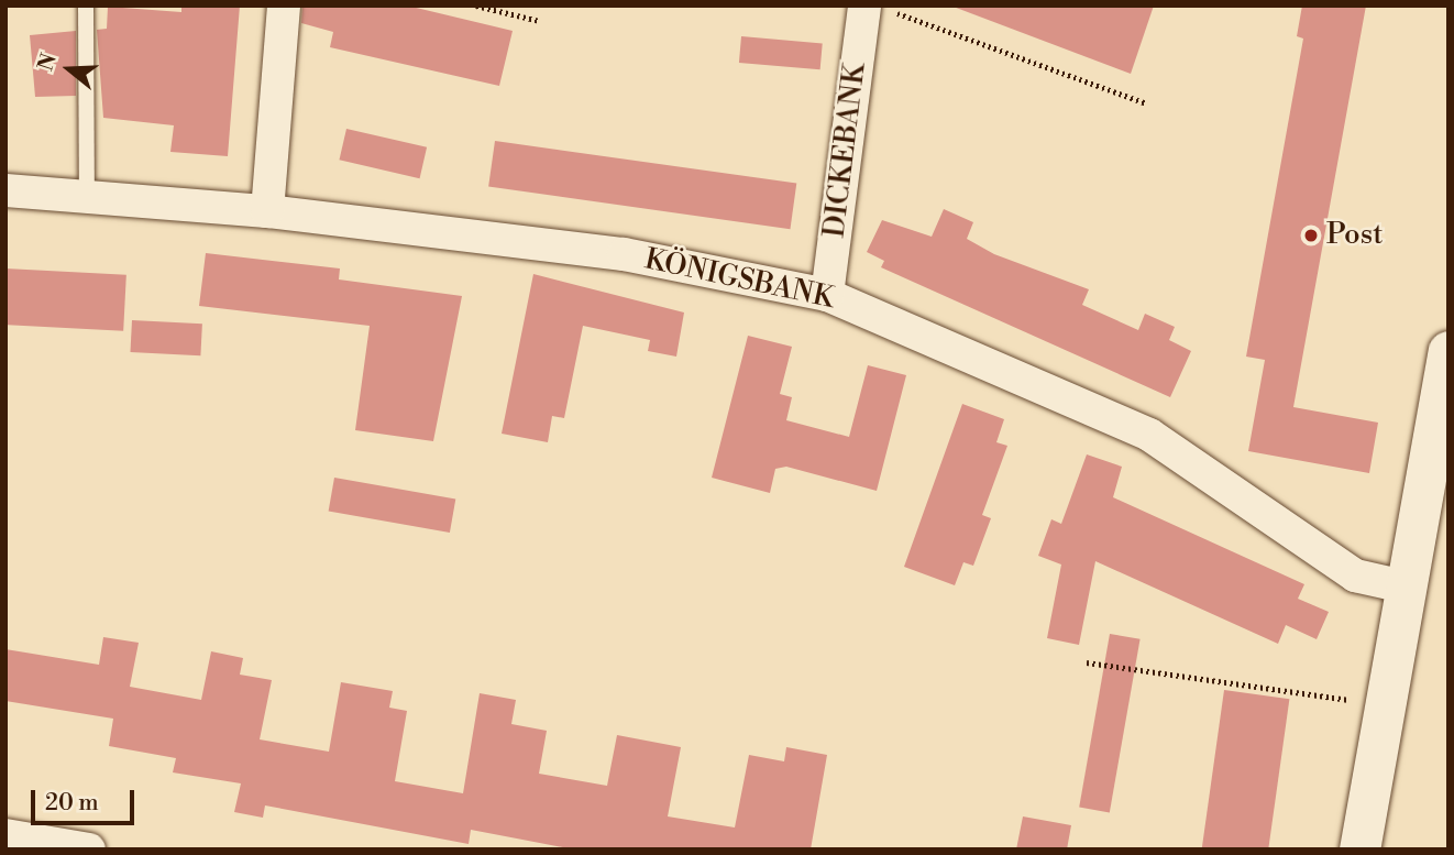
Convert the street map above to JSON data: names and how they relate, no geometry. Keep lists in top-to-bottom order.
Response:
{
  "streets": {
    "street": ["DICKEBANK", "KÖNIGSBANK"]
  },
  "crossings": [
    ["DICKEBANK", "KÖNIGSBANK"]
  ],
  "places": ["Post"],
  "scale_bar": "20 m",
  "north": "left"
}
